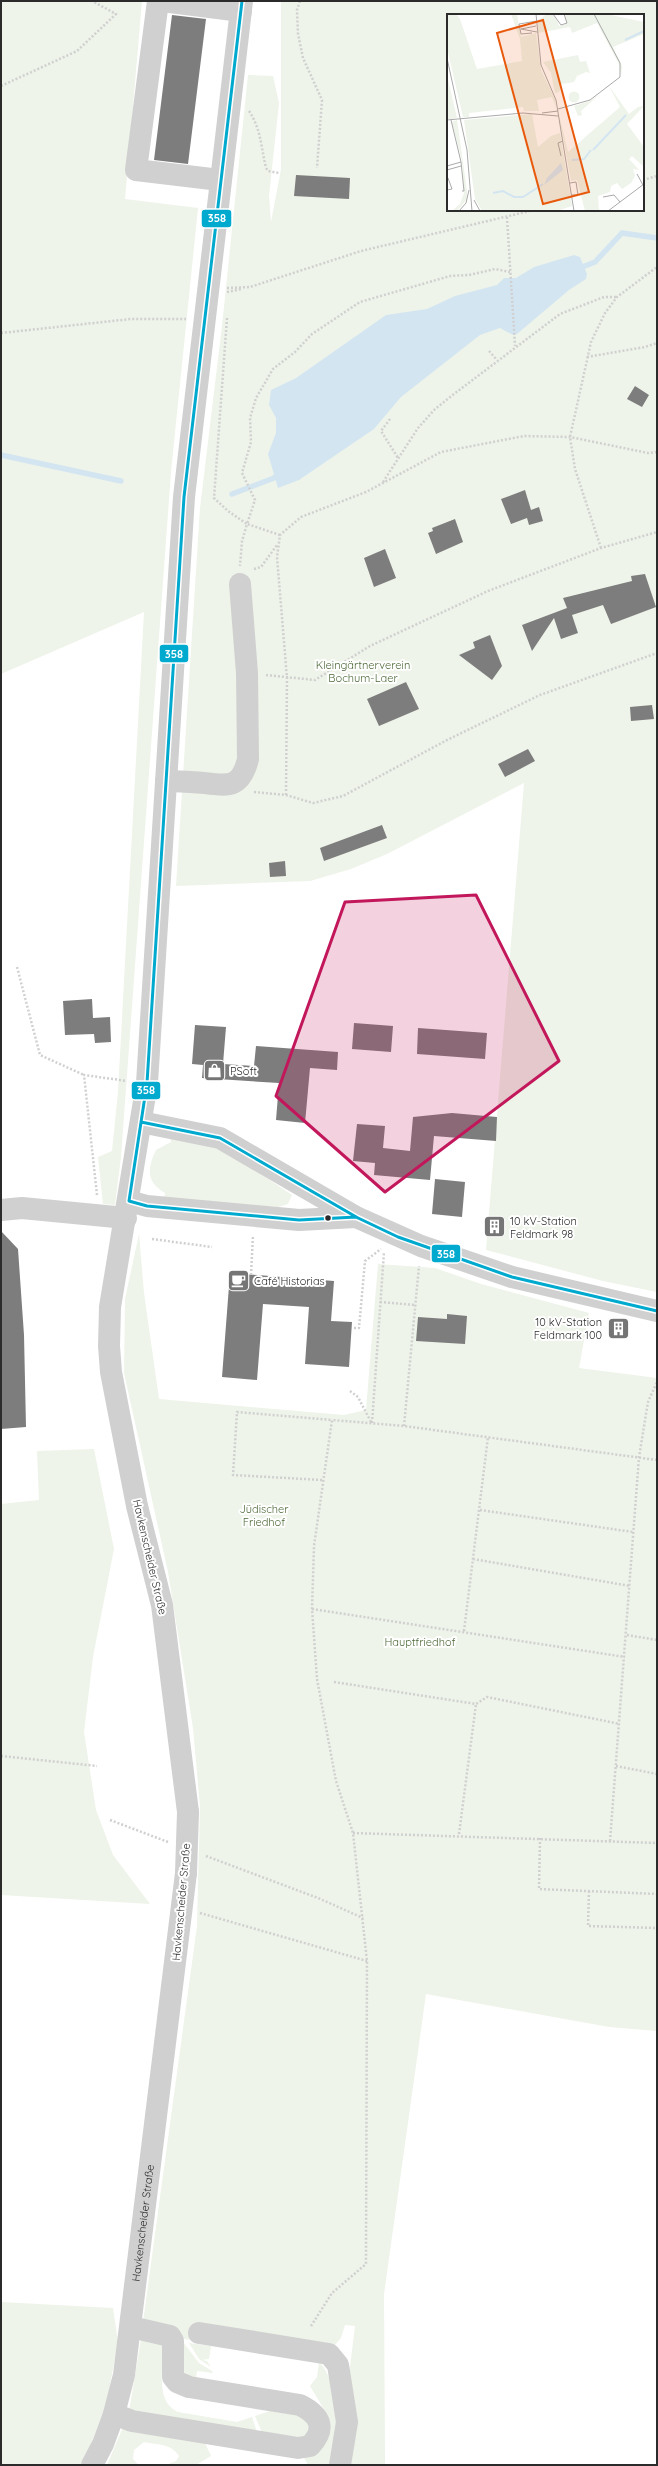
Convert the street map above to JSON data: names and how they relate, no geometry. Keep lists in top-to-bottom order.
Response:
{
  "streets": {
    "street": ["Havkenscheider Straße"]
  },
  "parks": ["Kleingärtnerverein Bochum-Laer", "Jüdischer Friedhof", "Hauptfriedhof"],
  "places": {
    "shop": ["PSoft"],
    "building": ["10 kV-Station Feldmark 98", "10 kV-Station Feldmark 100"],
    "cafe": ["Café Historias"]
  },
  "lines": ["transit line 358"]
}
